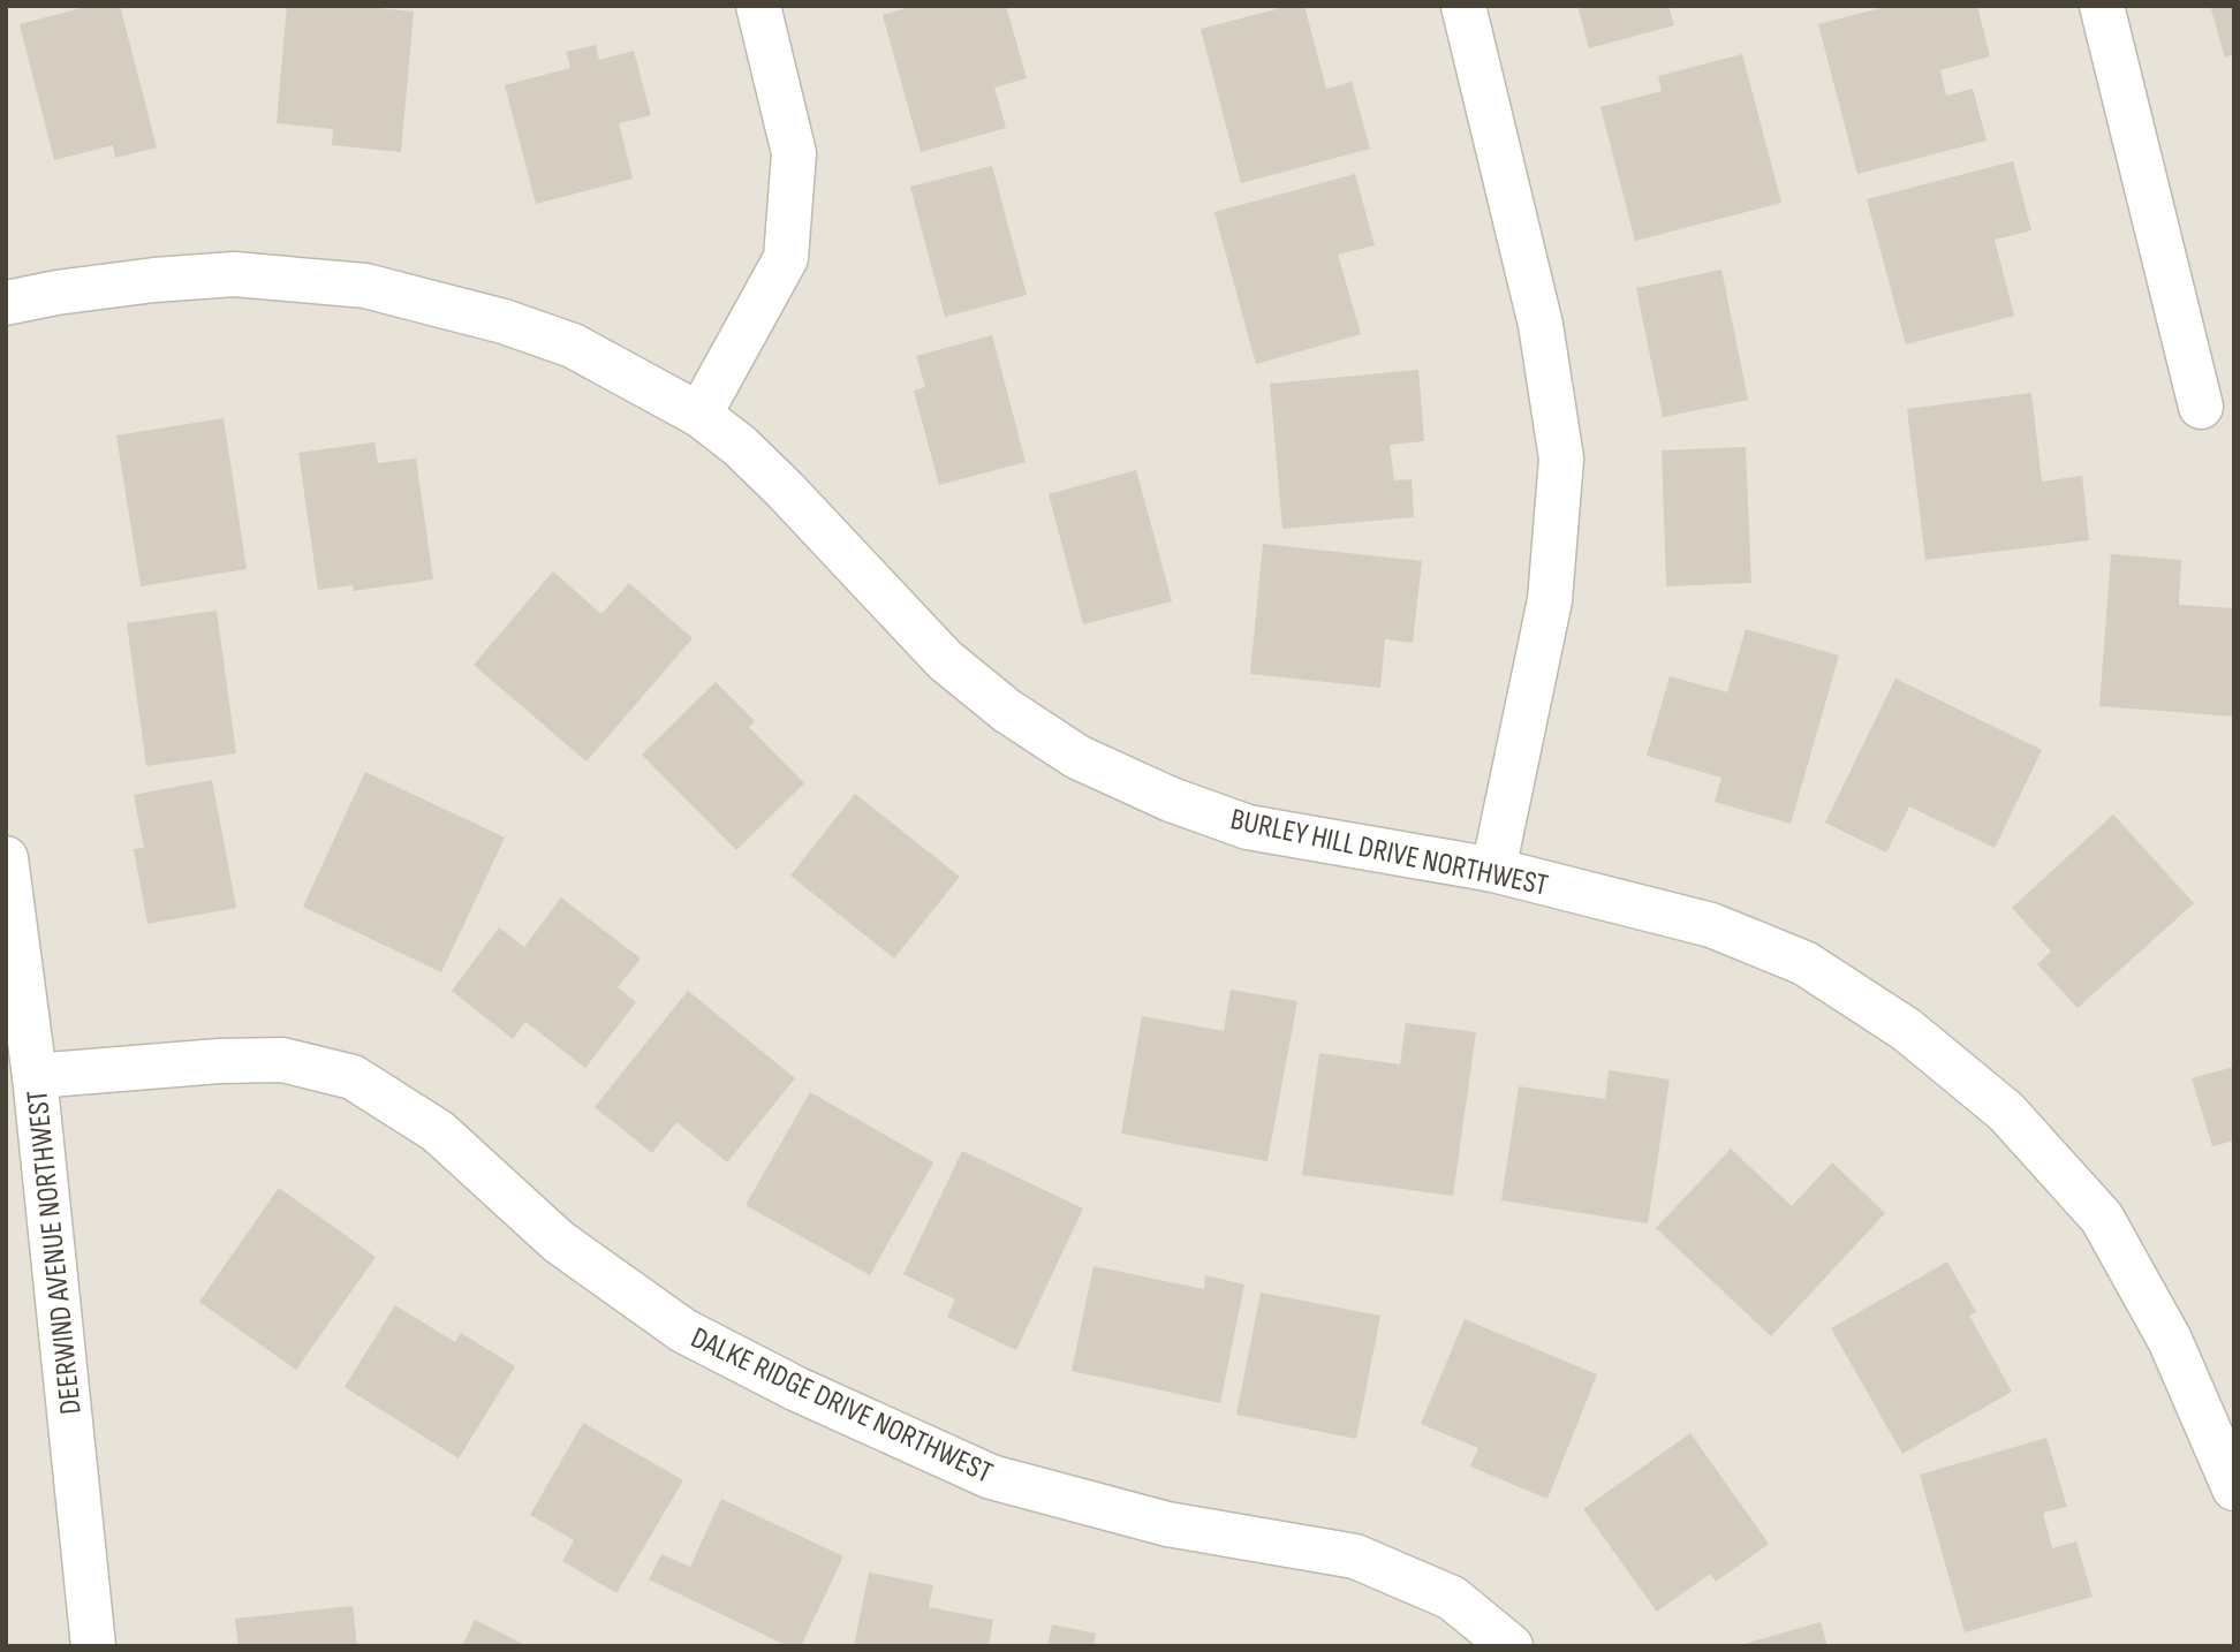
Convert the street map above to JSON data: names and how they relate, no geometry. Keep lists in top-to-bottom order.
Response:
{
  "streets": {
    "street": ["BURLEY HILL DRIVE NORTHWEST", "DEERWIND AVENUE NORTHWEST", "DALKE RIDGE DRIVE NORTHWEST"]
  },
  "crossings": [
    ["DEERWIND AVENUE NORTHWEST", "DALKE RIDGE DRIVE NORTHWEST"]
  ]
}
